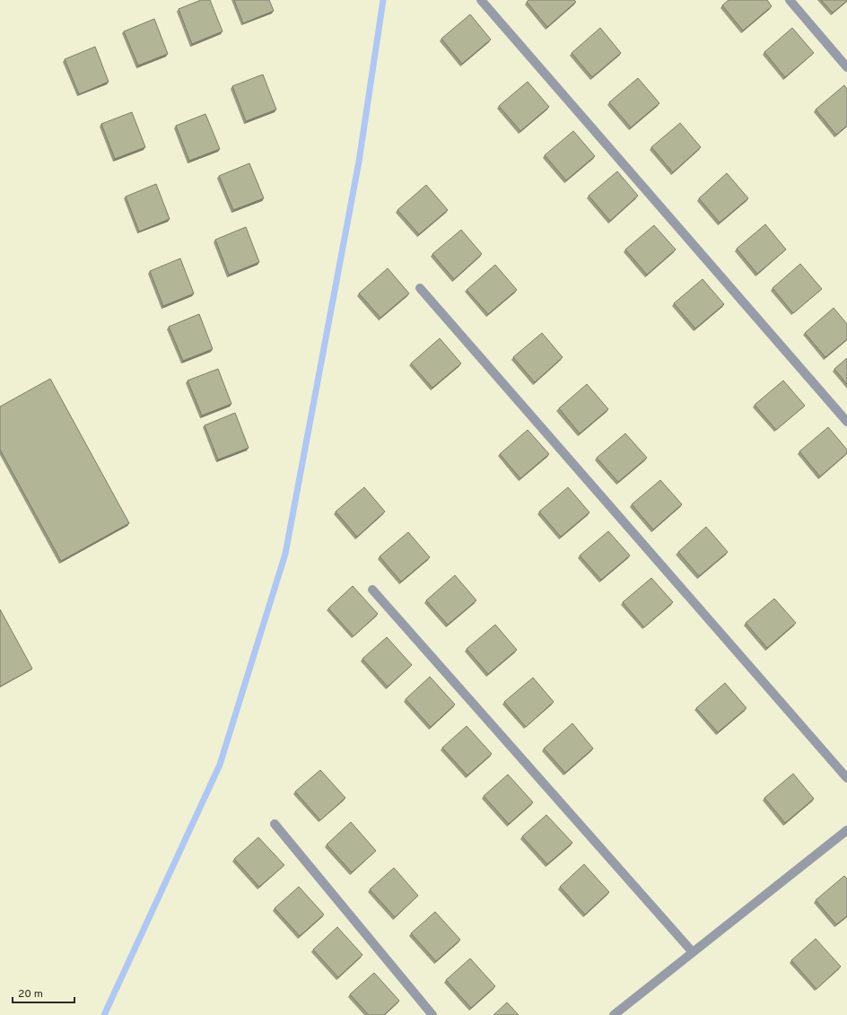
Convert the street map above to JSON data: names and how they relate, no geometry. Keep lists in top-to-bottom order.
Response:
{
  "scale_bar": "20 m"
}
